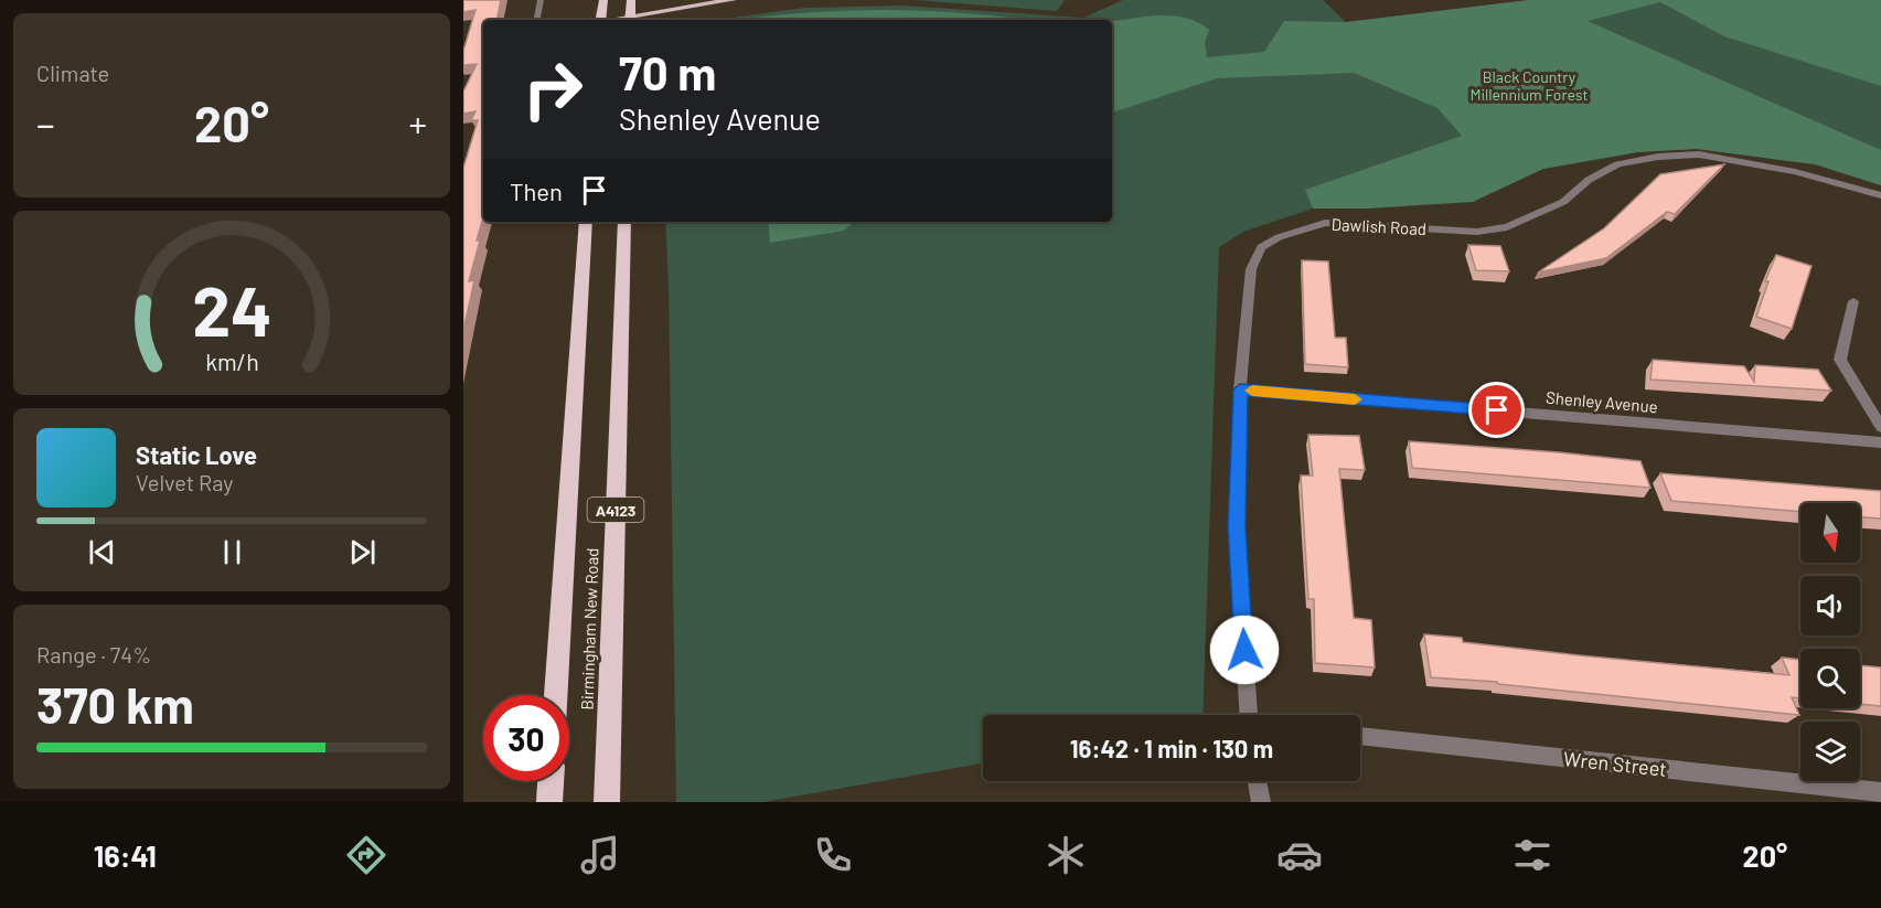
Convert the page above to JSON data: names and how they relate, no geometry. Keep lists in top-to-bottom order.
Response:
{
  "streets": {
    "highway": ["A4123", "Birmingham New Road"],
    "street": ["Dawlish Road", "Shenley Avenue", "Wren Street"]
  },
  "crossings": [
    ["Dawlish Road", "Shenley Avenue"]
  ],
  "parks": ["Black Country Millennium Forest"],
  "north": "bottom",
  "page": {
    "tile": [
      "Climate",
      ["Range · 74%", "370 km"]
    ],
    "turn": ["70 m", "Shenley Avenue"],
    "heat": ["−", "20°", "+"],
    "then": "Then",
    "song": ["Static Love", "Velvet Ray"],
    "limit": "30",
    "trip": "16:42 · 1 min · 130 m",
    "tabs": ["16:41", "20°"],
    "gauge": ["24", "km/h"]
  }
}
